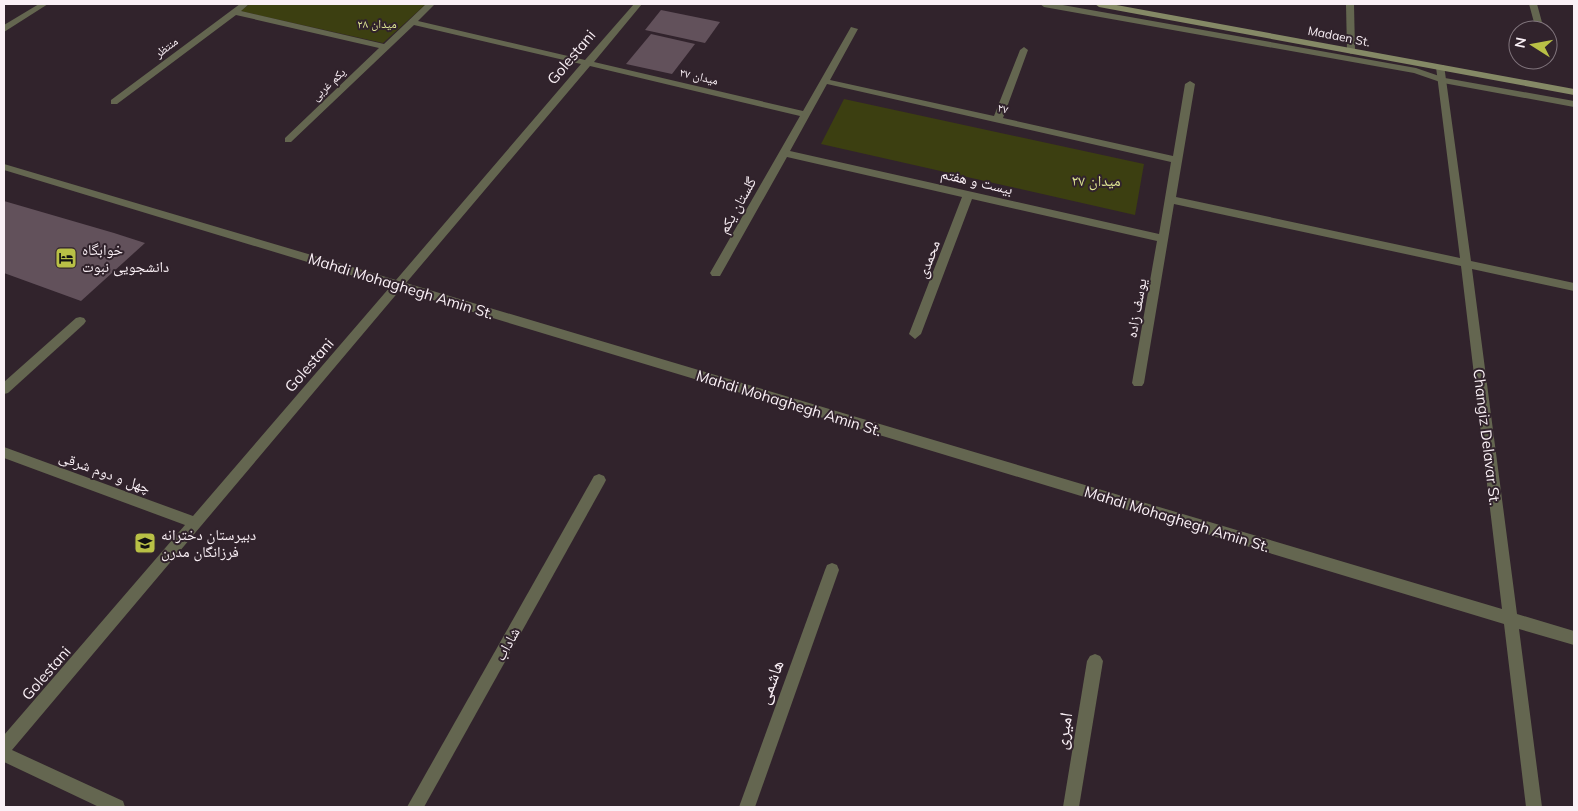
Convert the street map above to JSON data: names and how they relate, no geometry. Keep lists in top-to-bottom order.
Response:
{
  "streets": {
    "main road": ["Madaen St."],
    "street": [
      "منتظر",
      "Golestani",
      "میدان ۲۷",
      "یکم غربی",
      "۲۷",
      "بیست و هفتم",
      "گلستان یکم",
      "محمدی",
      "Mahdi Mohaghegh Amin St.",
      "یوسف زاده",
      "Changiz Delavar St.",
      "چهل و دوم شرقی",
      "شاداب",
      "هاشمی",
      "امیری"
    ]
  },
  "crossings": [
    ["Madaen St.", "Changiz Delavar St."],
    ["Golestani", "میدان ۲۷"],
    ["Golestani", "Mahdi Mohaghegh Amin St."],
    ["Golestani", "چهل و دوم شرقی"],
    ["میدان ۲۷", "گلستان یکم"],
    ["۲۷", "گلستان یکم"],
    ["۲۷", "یوسف زاده"],
    ["بیست و هفتم", "گلستان یکم"],
    ["بیست و هفتم", "محمدی"],
    ["بیست و هفتم", "یوسف زاده"],
    ["Mahdi Mohaghegh Amin St.", "Changiz Delavar St."]
  ],
  "parks": ["میدان ۲۸", "میدان ۲۷"],
  "places": {
    "hotel": ["خوابگاه دانشجویی نبوت"],
    "school or university": ["دبیرستان دخترانه فرزانگان مدرن"]
  },
  "north": "left"
}
